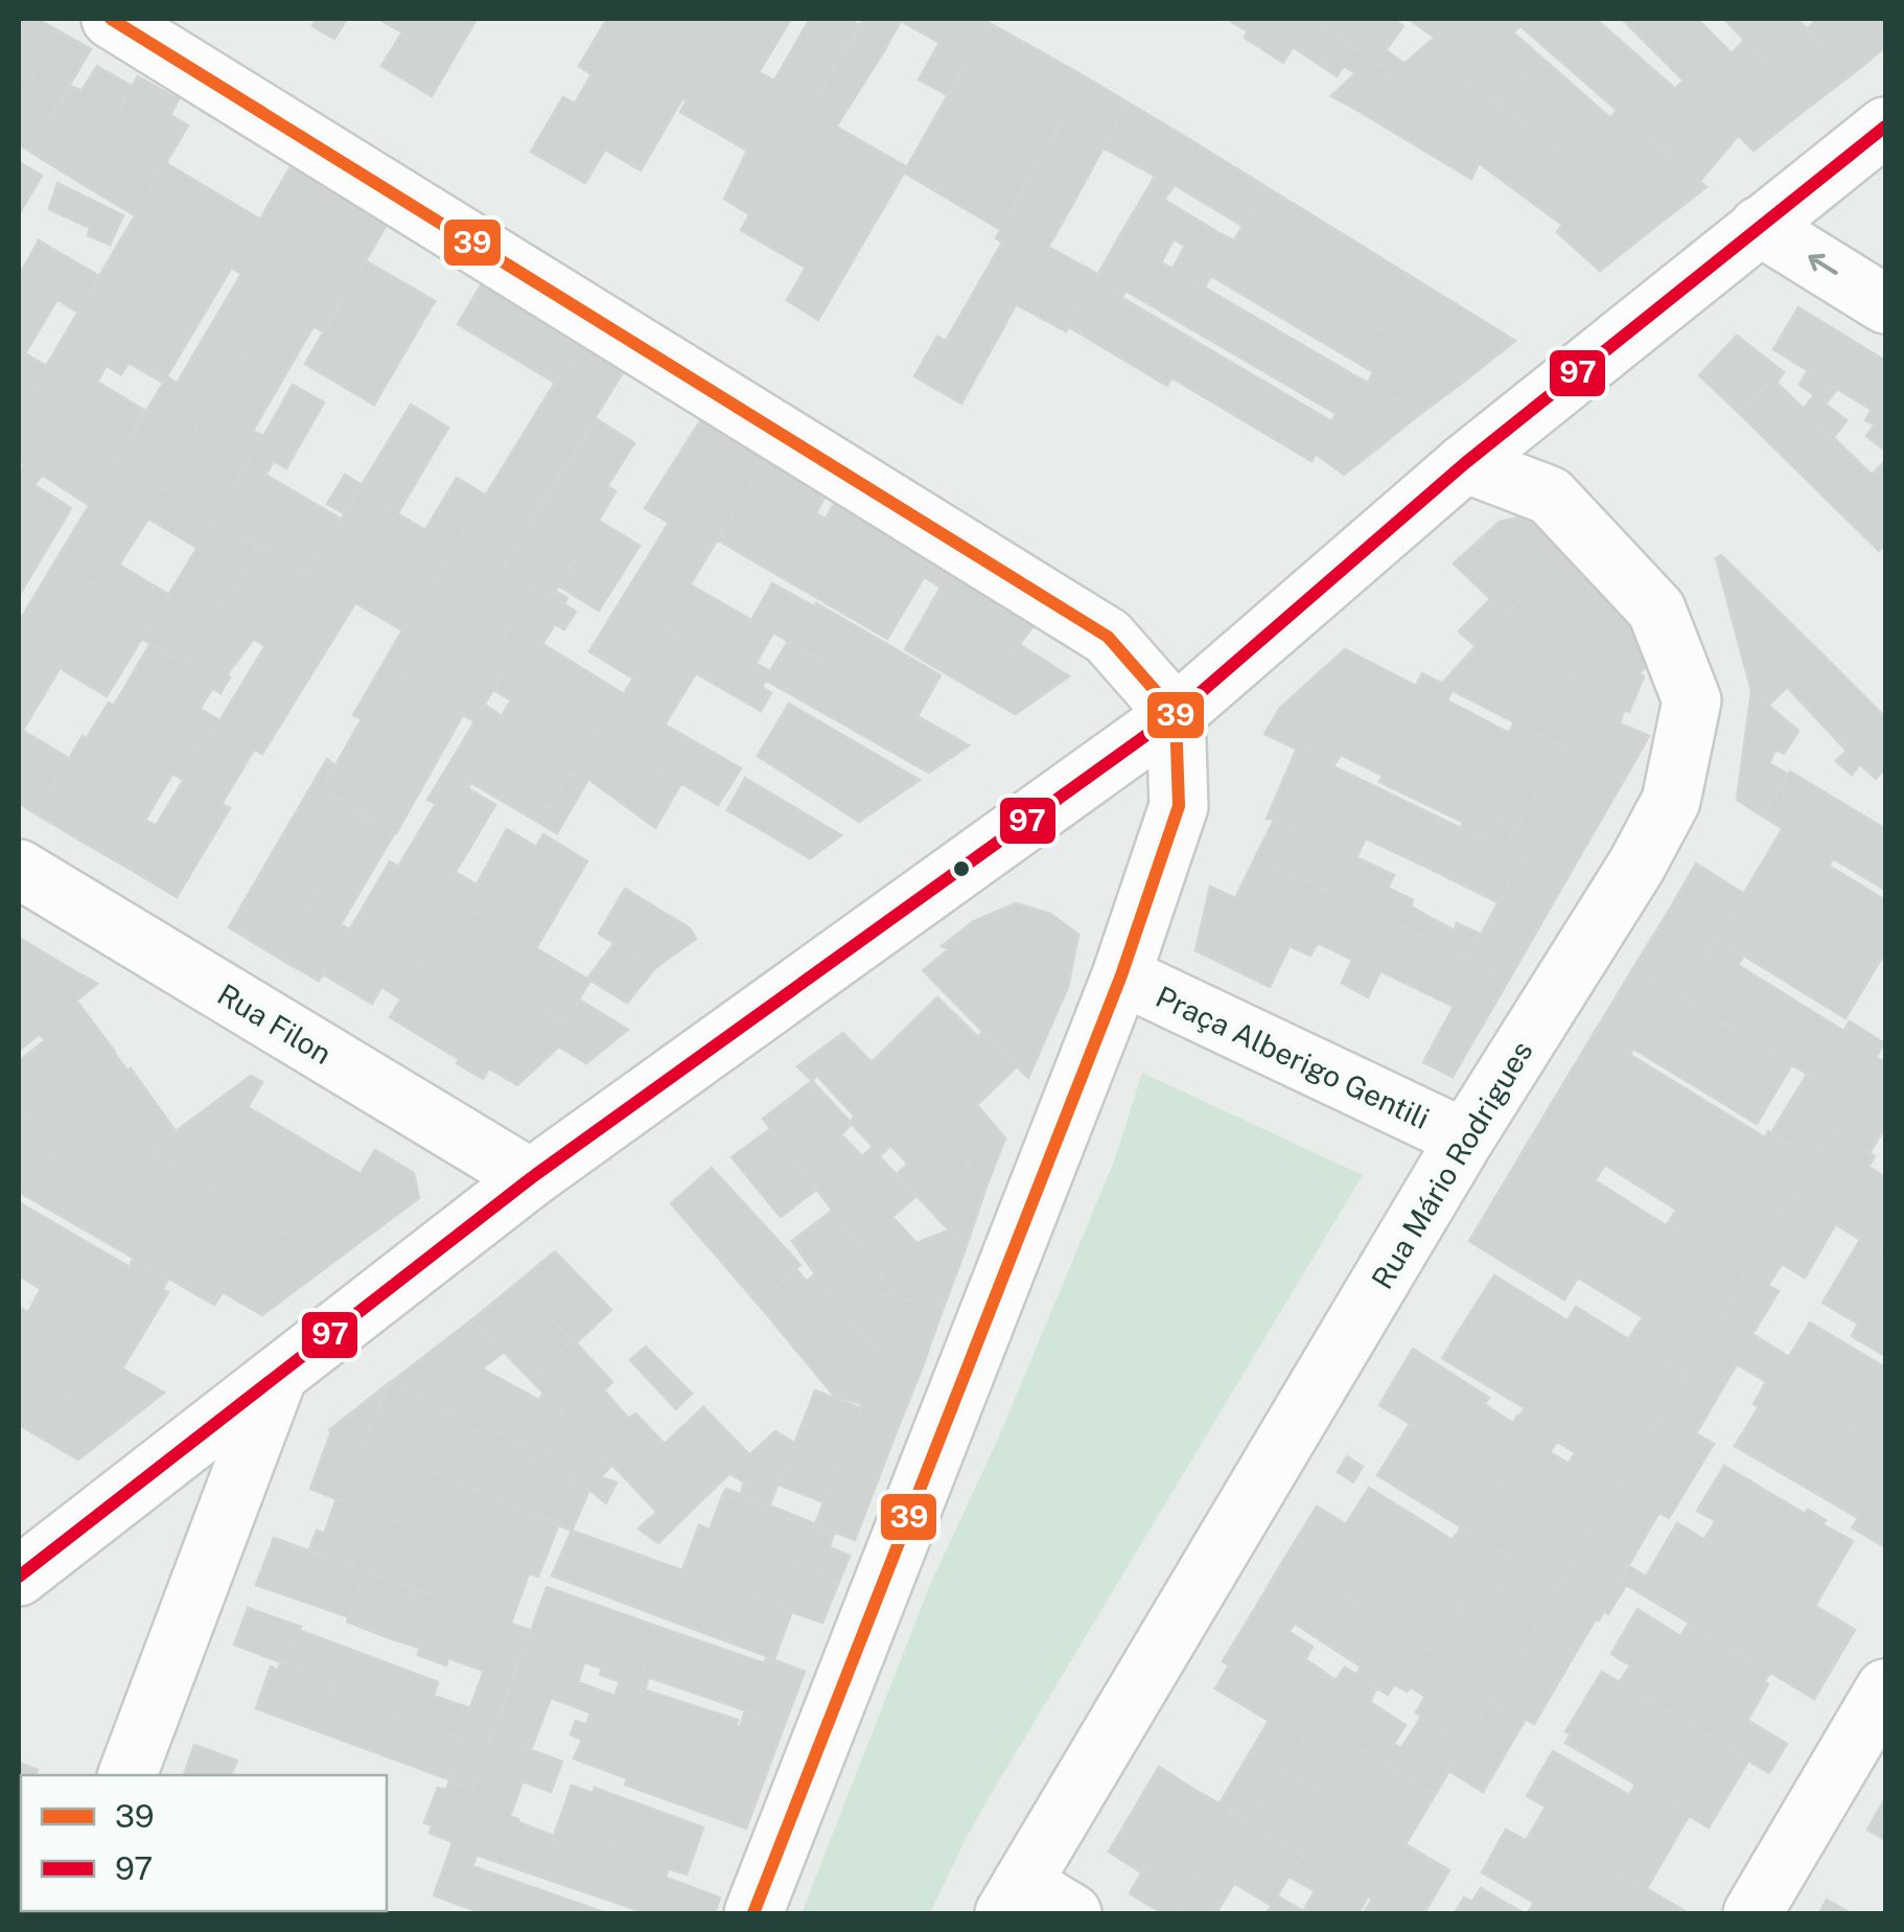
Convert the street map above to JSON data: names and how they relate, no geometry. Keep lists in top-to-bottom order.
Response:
{
  "streets": {
    "street": ["Rua Filon", "Praça Alberigo Gentili", "Rua Mário Rodrigues"]
  },
  "crossings": [
    ["Praça Alberigo Gentili", "Rua Mário Rodrigues"]
  ],
  "lines": ["transit line 39", "transit line 97"],
  "legend": ["39", "97"]
}
